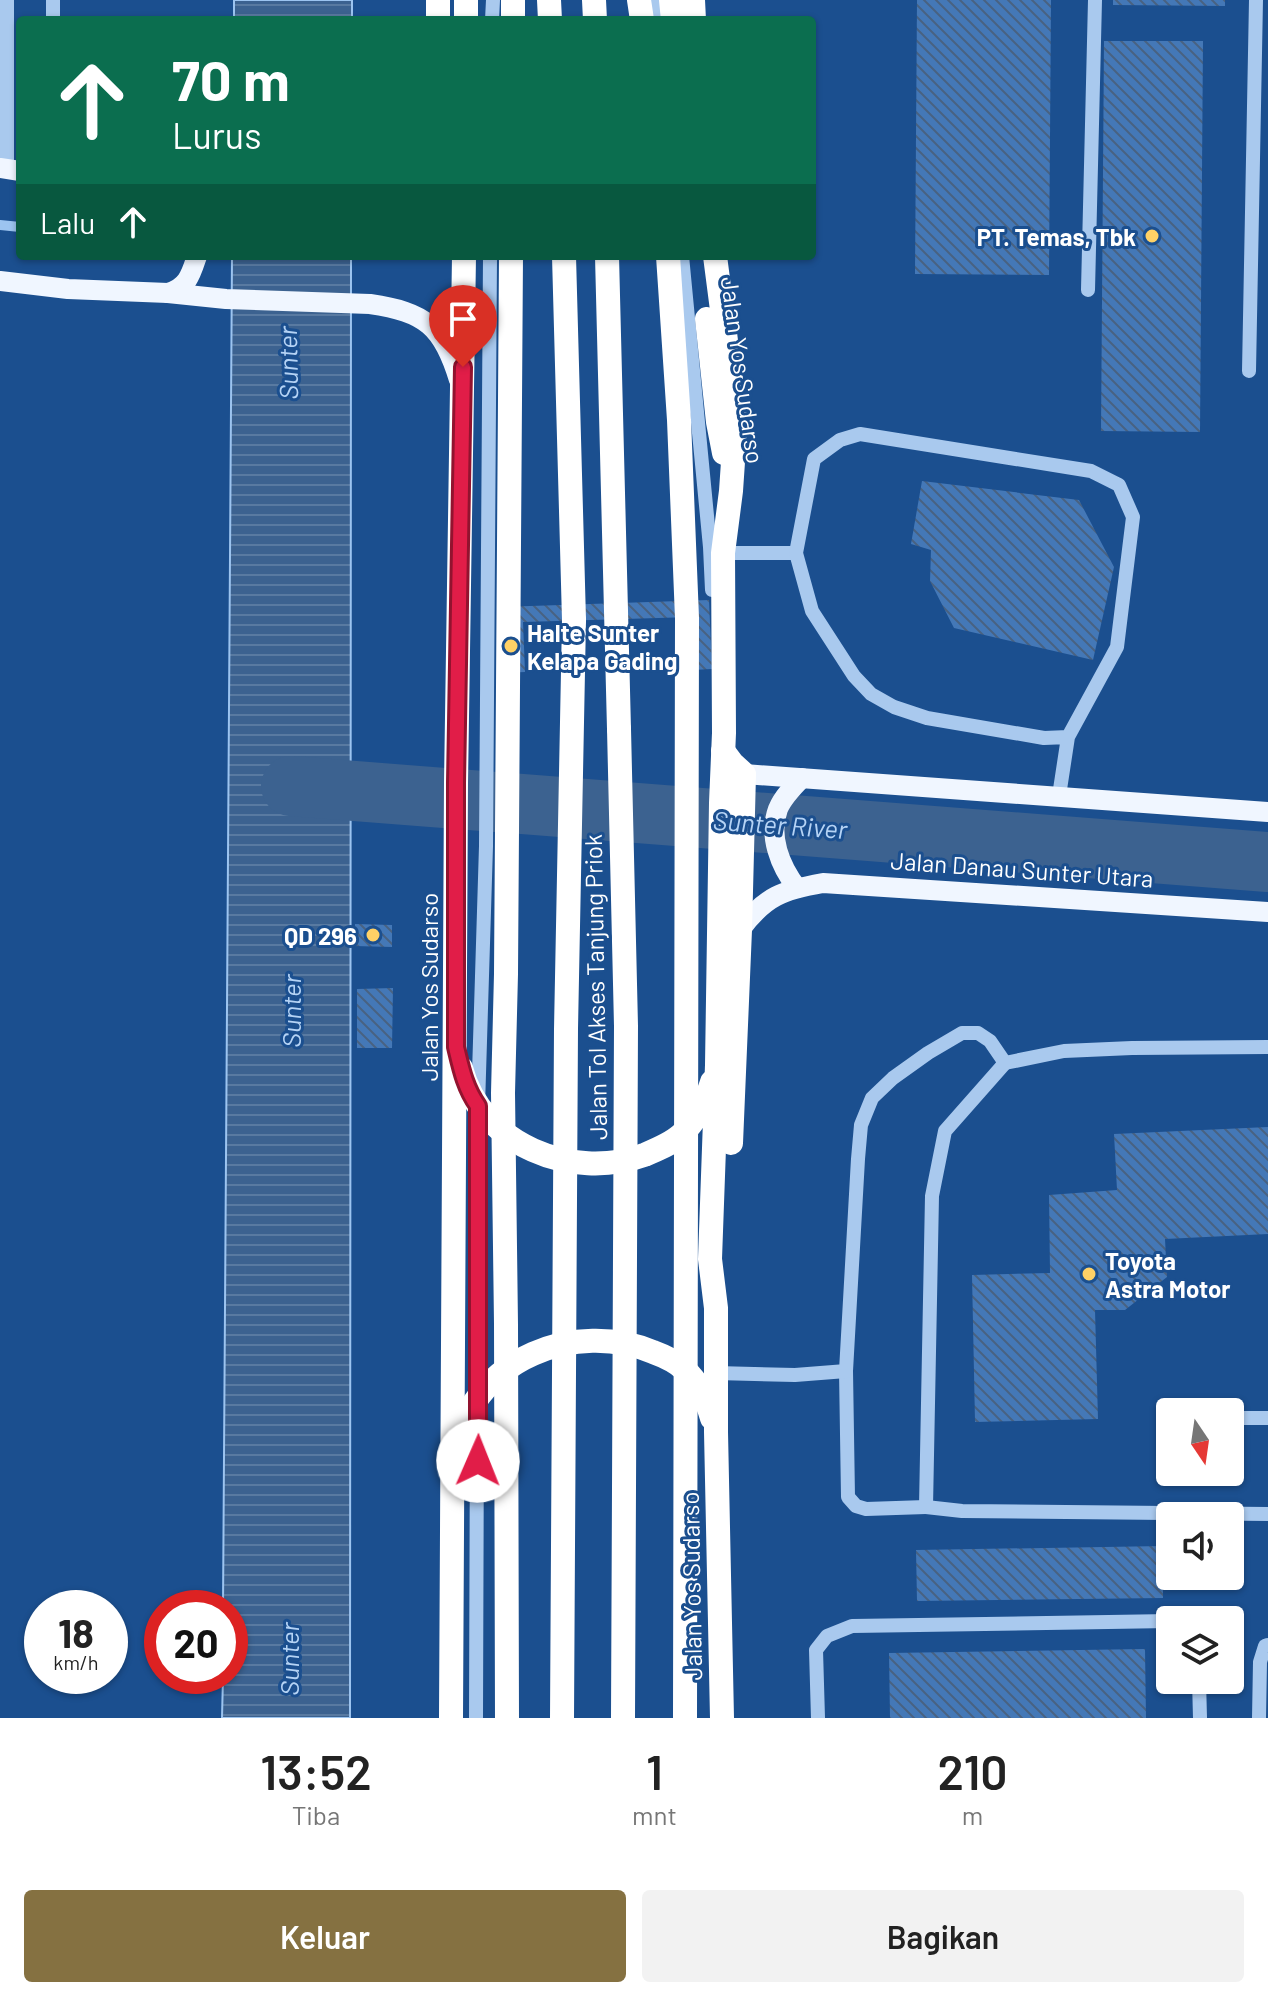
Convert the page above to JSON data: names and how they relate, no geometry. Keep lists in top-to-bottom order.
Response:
{
  "streets": {
    "highway": ["Jalan Yos Sudarso", "Jalan Tol Akses Tanjung Priok"],
    "main road": ["Jalan Danau Sunter Utara"]
  },
  "crossings": [
    ["Jalan Yos Sudarso", "Jalan Danau Sunter Utara"]
  ],
  "water": ["Sunter", "Sunter River"],
  "places": [
    "PT. Temas, Tbk",
    "Halte Sunter Kelapa Gading",
    "QD 296",
    "Toyota Astra Motor"
  ],
  "north": "bottom",
  "page": {
    "turn": ["70 m", "Lurus"],
    "then": "Lalu",
    "speed": "18 km/h",
    "limit": "20",
    "eta": [
      "13:52",
      "Tiba",
      "1",
      "mnt",
      "210",
      "m"
    ],
    "buttons": ["Keluar", "Bagikan"]
  }
}
